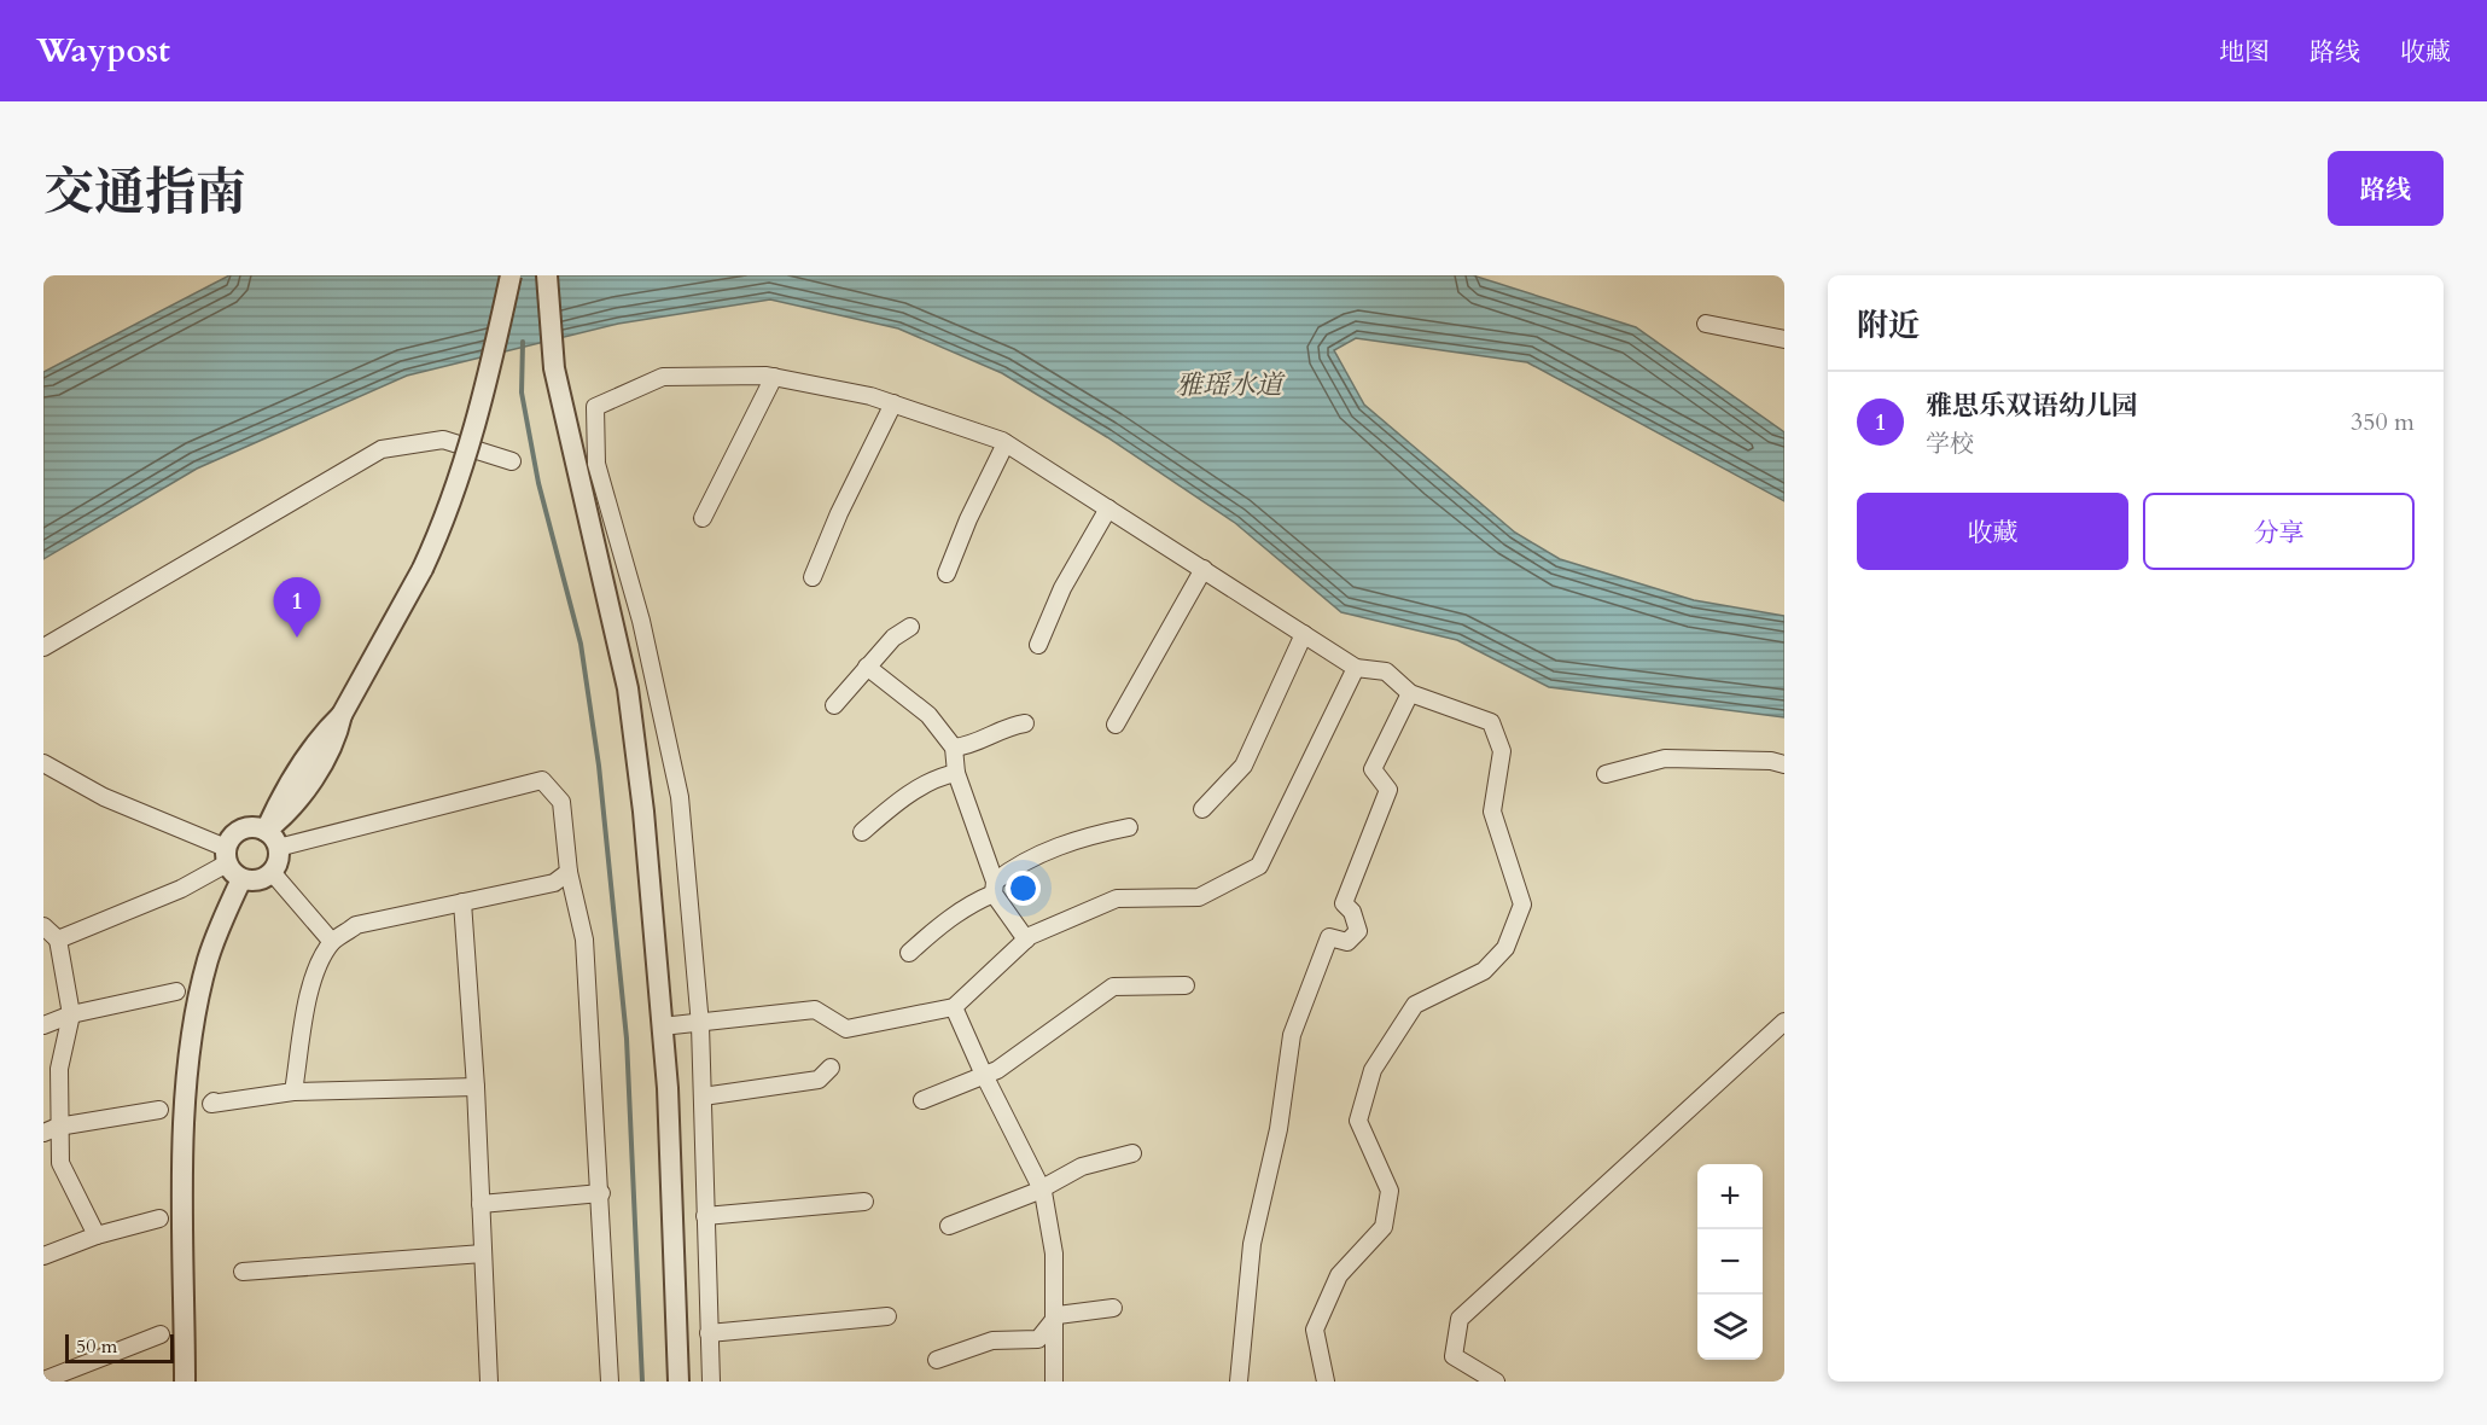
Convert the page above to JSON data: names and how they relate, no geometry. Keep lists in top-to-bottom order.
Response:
{
  "water": ["雅瑶水道"],
  "scale_bar": "50 m",
  "page": {
    "header": "Waypost",
    "nav": ["地图", "路线", "收藏"],
    "title": "交通指南",
    "buttons": [
      "路线",
      ["收藏", "分享"]
    ],
    "heading": "附近",
    "list": [
      {
        "mark": "1",
        "name": "雅思乐双语幼儿园",
        "note": "学校",
        "value": "350 m"
      }
    ],
    "pins": "1",
    "map_buttons": ["+", "−"],
    "scale": "50 m"
  }
}
